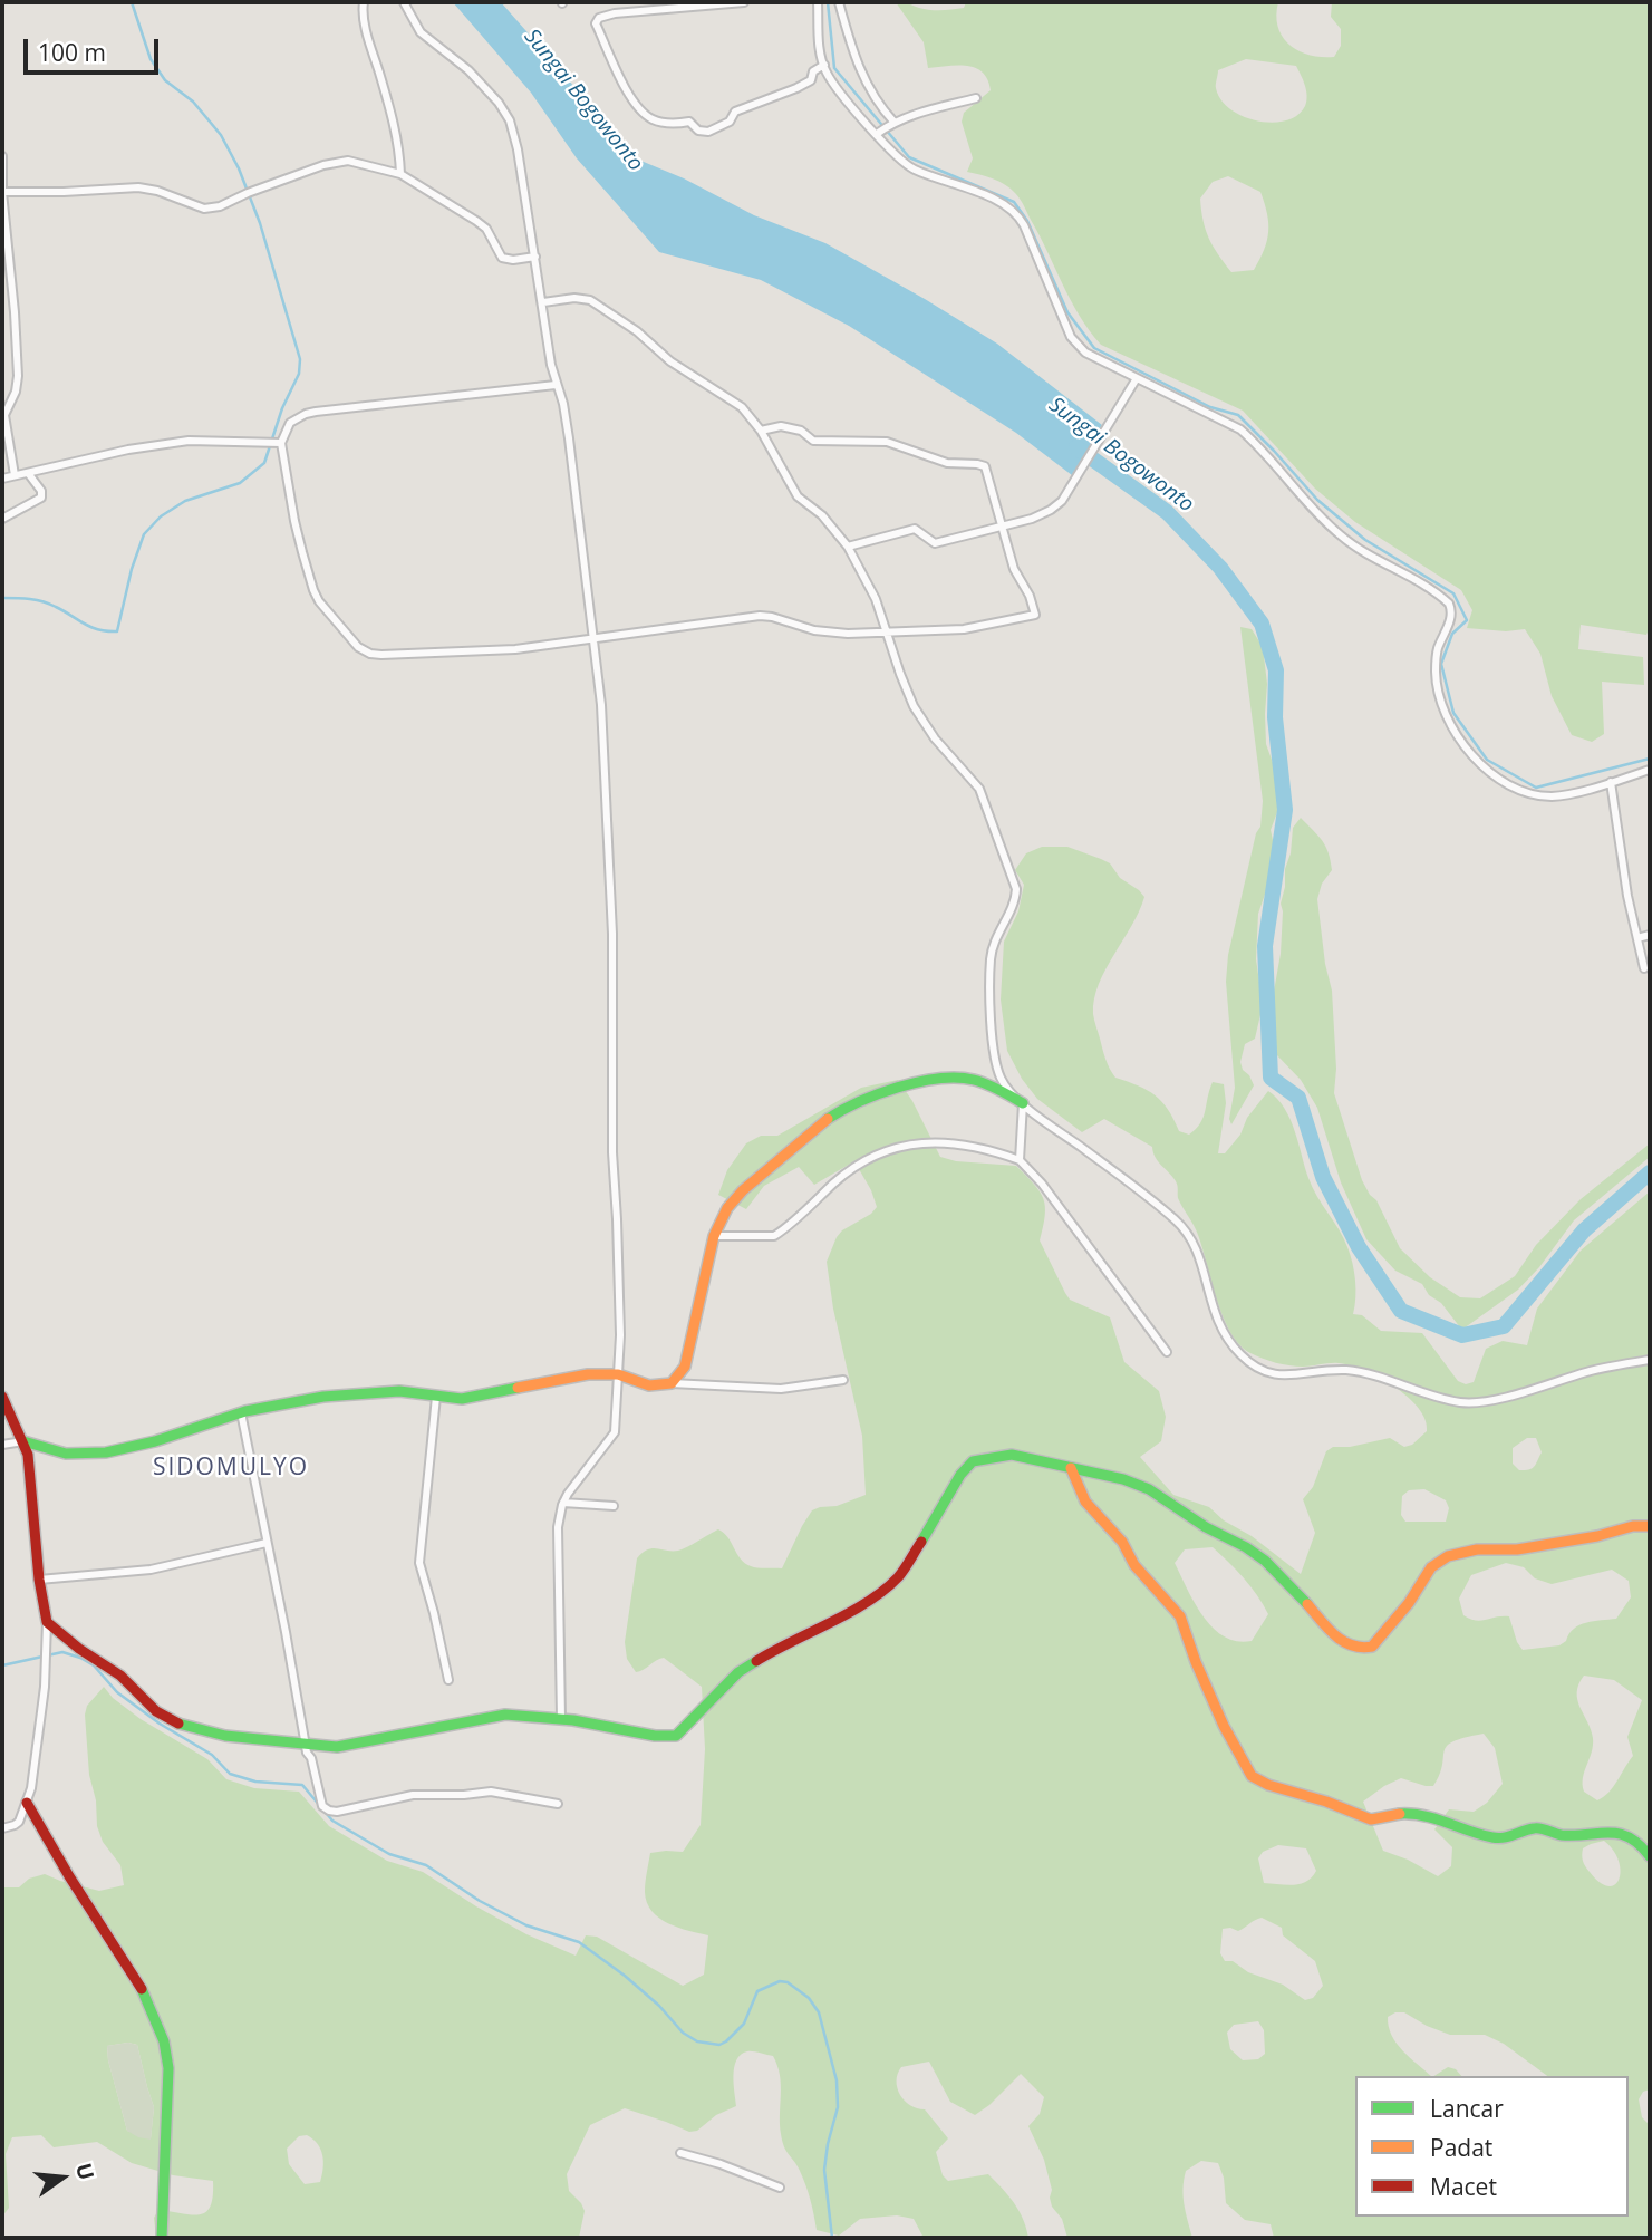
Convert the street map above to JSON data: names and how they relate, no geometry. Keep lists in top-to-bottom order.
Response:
{
  "districts": ["SIDOMULYO"],
  "water": ["Sungai Bogowonto"],
  "legend": ["Lancar", "Padat", "Macet"],
  "scale_bar": "100 m",
  "north": "right"
}
